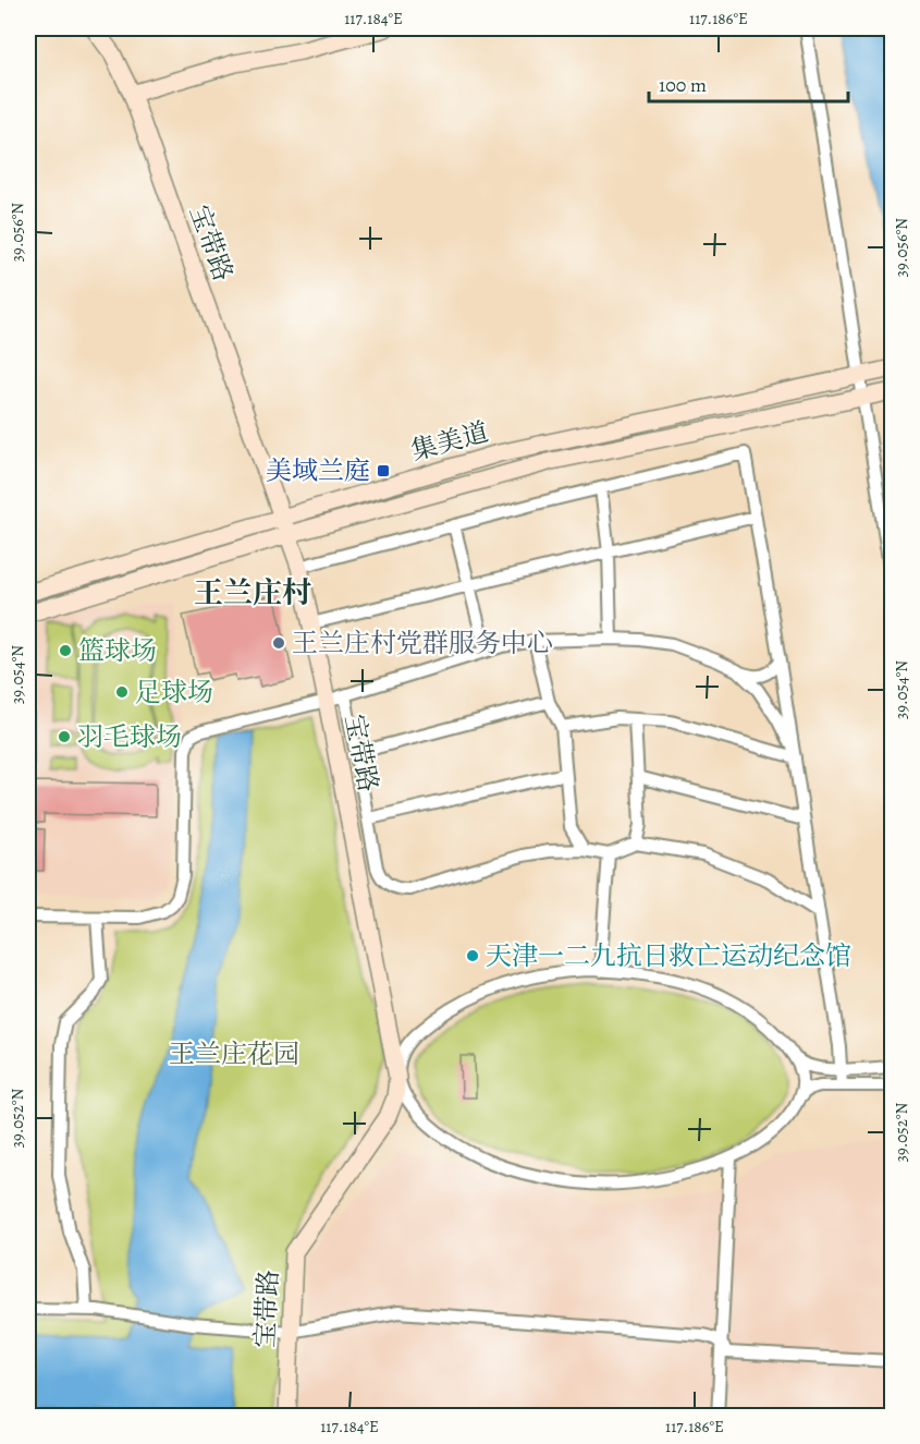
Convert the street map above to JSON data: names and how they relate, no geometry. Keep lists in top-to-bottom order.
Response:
{
  "streets": {
    "main road": ["宝带路", "集美道"]
  },
  "crossings": [
    ["宝带路", "集美道"]
  ],
  "districts": ["王兰庄村"],
  "parks": ["王兰庄花园"],
  "places": {
    "transit": ["美域兰庭"],
    "other": [
      "王兰庄村党群服务中心",
      "篮球场",
      "足球场",
      "羽毛球场",
      "天津一二九抗日救亡运动纪念馆"
    ]
  },
  "scale_bar": "100 m",
  "coordinates": [
    "117.184°E",
    "117.186°E",
    "39.056°N",
    "39.054°N",
    "39.052°N"
  ]
}
